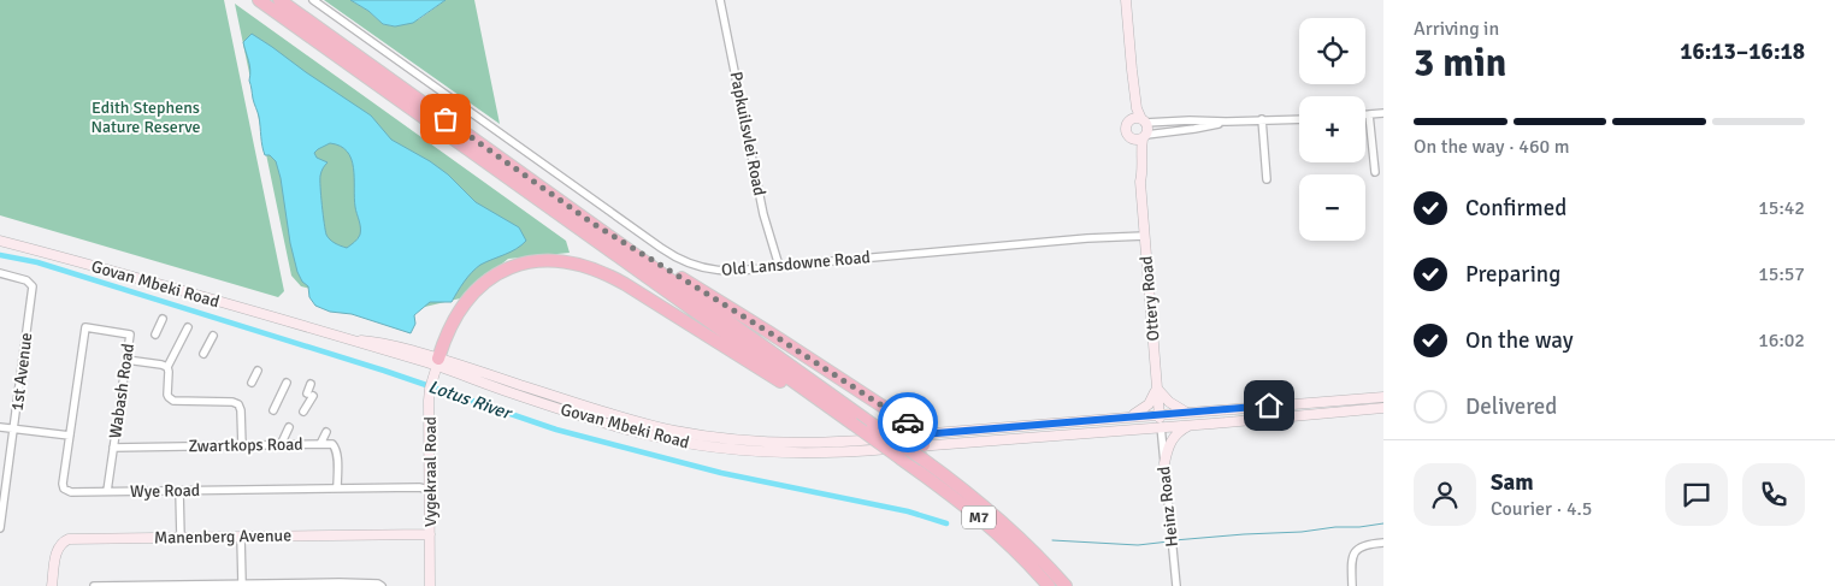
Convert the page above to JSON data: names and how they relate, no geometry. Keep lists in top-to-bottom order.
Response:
{
  "streets": {
    "highway": ["M7"],
    "main road": [
      "Govan Mbeki Road",
      "Ottery Road",
      "Vygekraal Road",
      "Manenberg Avenue"
    ],
    "street": [
      "Papkuilsvlei Road",
      "Old Lansdowne Road",
      "1st Avenue",
      "Wabash Road",
      "Zwartkops Road",
      "Wye Road",
      "Heinz Road"
    ]
  },
  "crossings": [
    ["Papkuilsvlei Road", "Old Lansdowne Road"],
    ["Old Lansdowne Road", "Ottery Road"],
    ["Govan Mbeki Road", "Ottery Road"],
    ["Govan Mbeki Road", "Vygekraal Road"],
    ["Govan Mbeki Road", "Heinz Road"],
    ["Ottery Road", "Heinz Road"],
    ["Wabash Road", "Zwartkops Road"],
    ["Wabash Road", "Wye Road"],
    ["Zwartkops Road", "Wye Road"],
    ["Vygekraal Road", "Wye Road"],
    ["Vygekraal Road", "Manenberg Avenue"]
  ],
  "water": ["Lotus River"],
  "parks": ["Edith Stephens Nature Reserve"],
  "page": {
    "heading": ["3 min", "Arriving in", "16:13–16:18"],
    "panel": ["Sam", "Courier · 4.5"],
    "map_buttons": ["+", "−"],
    "bar": "On the way · 460 m",
    "list": [
      ["Confirmed", "15:42"],
      ["Preparing", "15:57"],
      ["On the way", "16:02"],
      "Delivered"
    ]
  }
}
